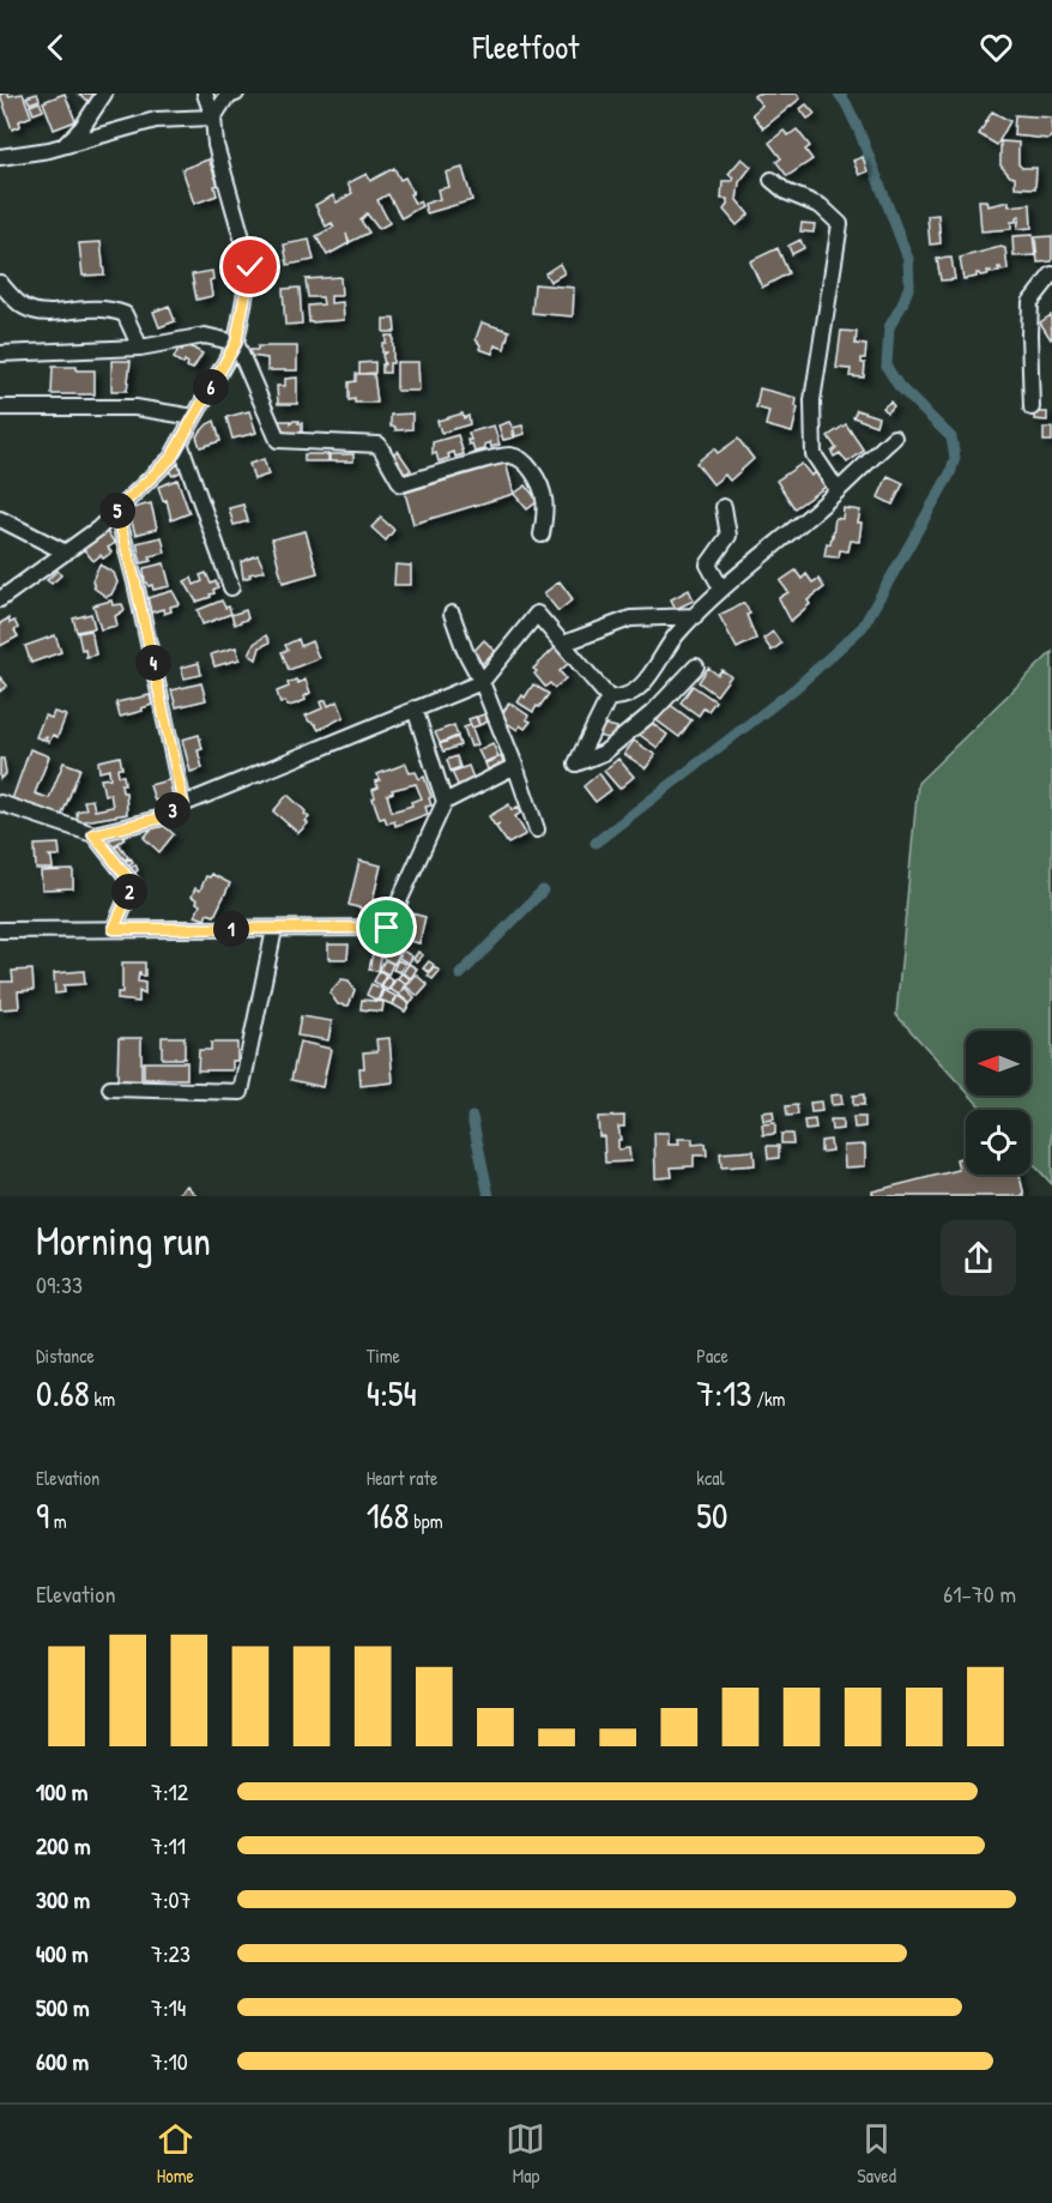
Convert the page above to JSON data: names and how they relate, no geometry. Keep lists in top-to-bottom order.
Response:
{
  "north": "left",
  "page": {
    "header": "Fleetfoot",
    "pins": [
      "6",
      "5",
      "4",
      "3",
      "2",
      "1"
    ],
    "heading": ["Morning run", "09:33"],
    "stats": [
      ["Distance", "0.68 km"],
      ["Time", "4:54"],
      ["Pace", "7:13 /km"],
      ["Elevation", "9 m"],
      ["Heart rate", "168 bpm"],
      ["kcal", "50"]
    ],
    "chart": ["Elevation", "61–70 m"],
    "list": [
      {
        "name": "100 m",
        "note": "7:12"
      },
      {
        "name": "200 m",
        "note": "7:11"
      },
      {
        "name": "300 m",
        "note": "7:07"
      },
      {
        "name": "400 m",
        "note": "7:23"
      },
      {
        "name": "500 m",
        "note": "7:14"
      },
      {
        "name": "600 m",
        "note": "7:10"
      }
    ],
    "tabs": ["Home", "Map", "Saved"]
  }
}
